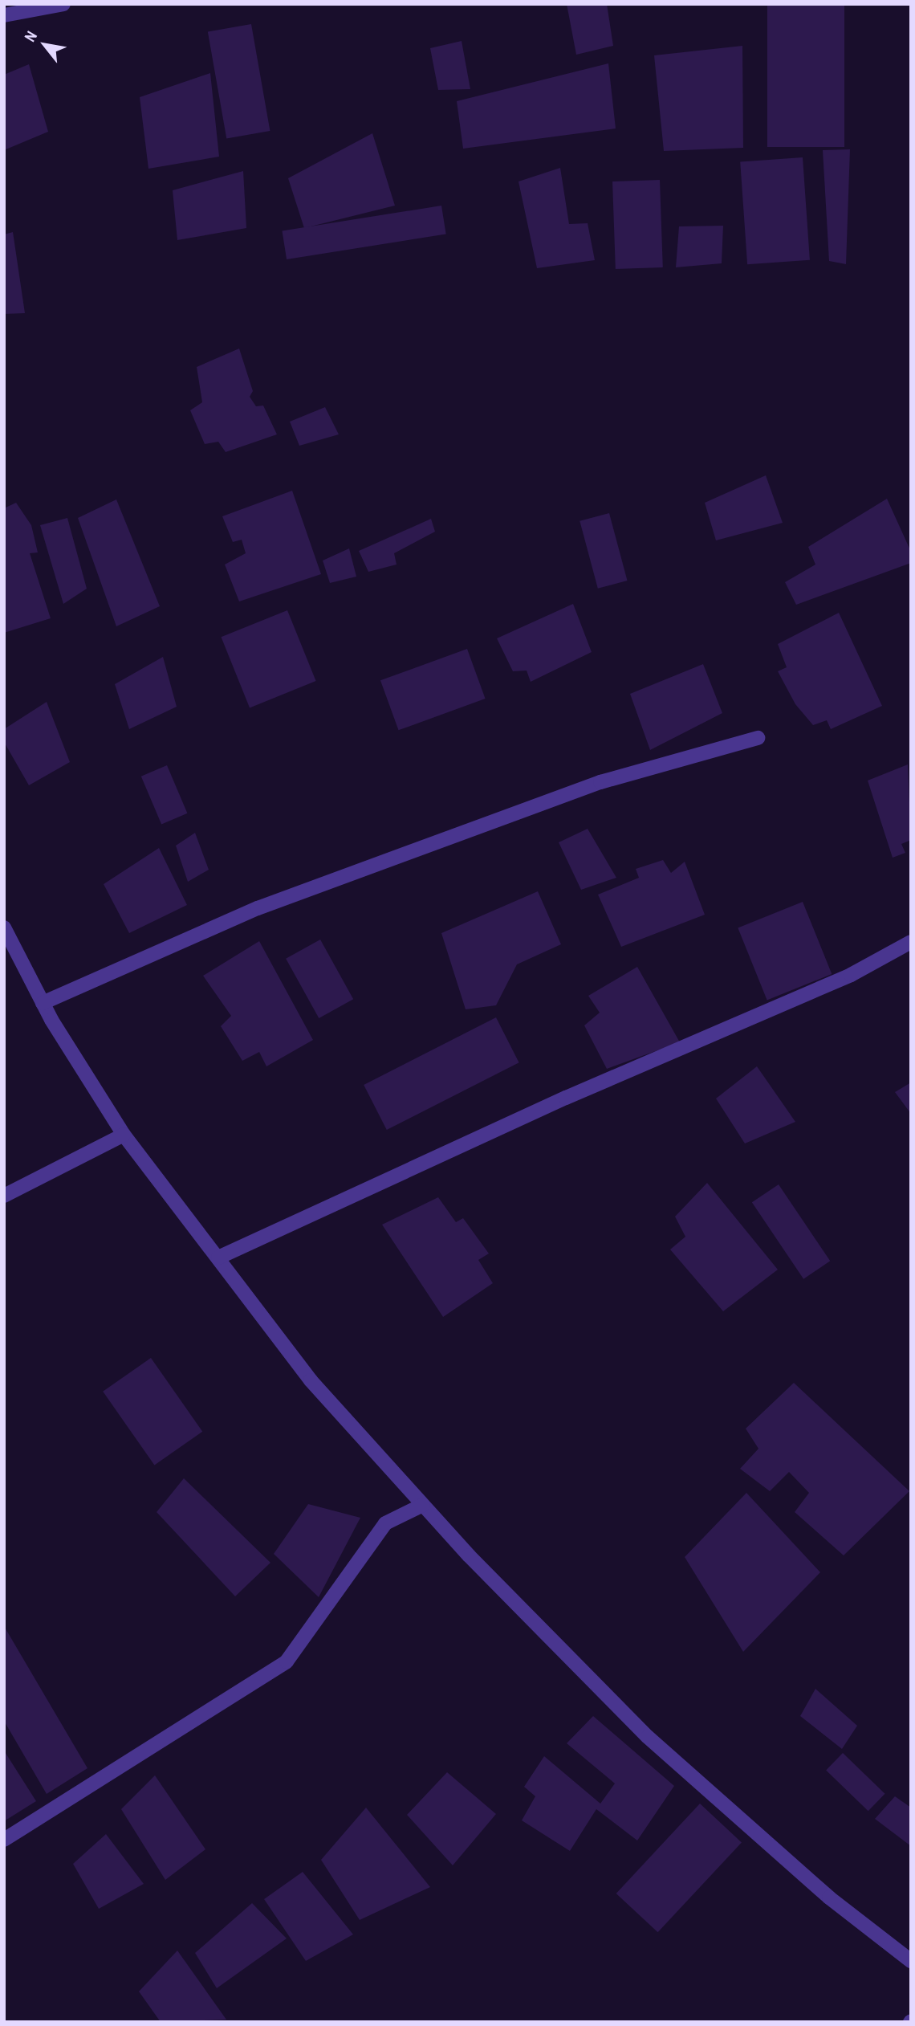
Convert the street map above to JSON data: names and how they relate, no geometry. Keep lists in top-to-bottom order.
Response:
{
  "north": "top left"
}
